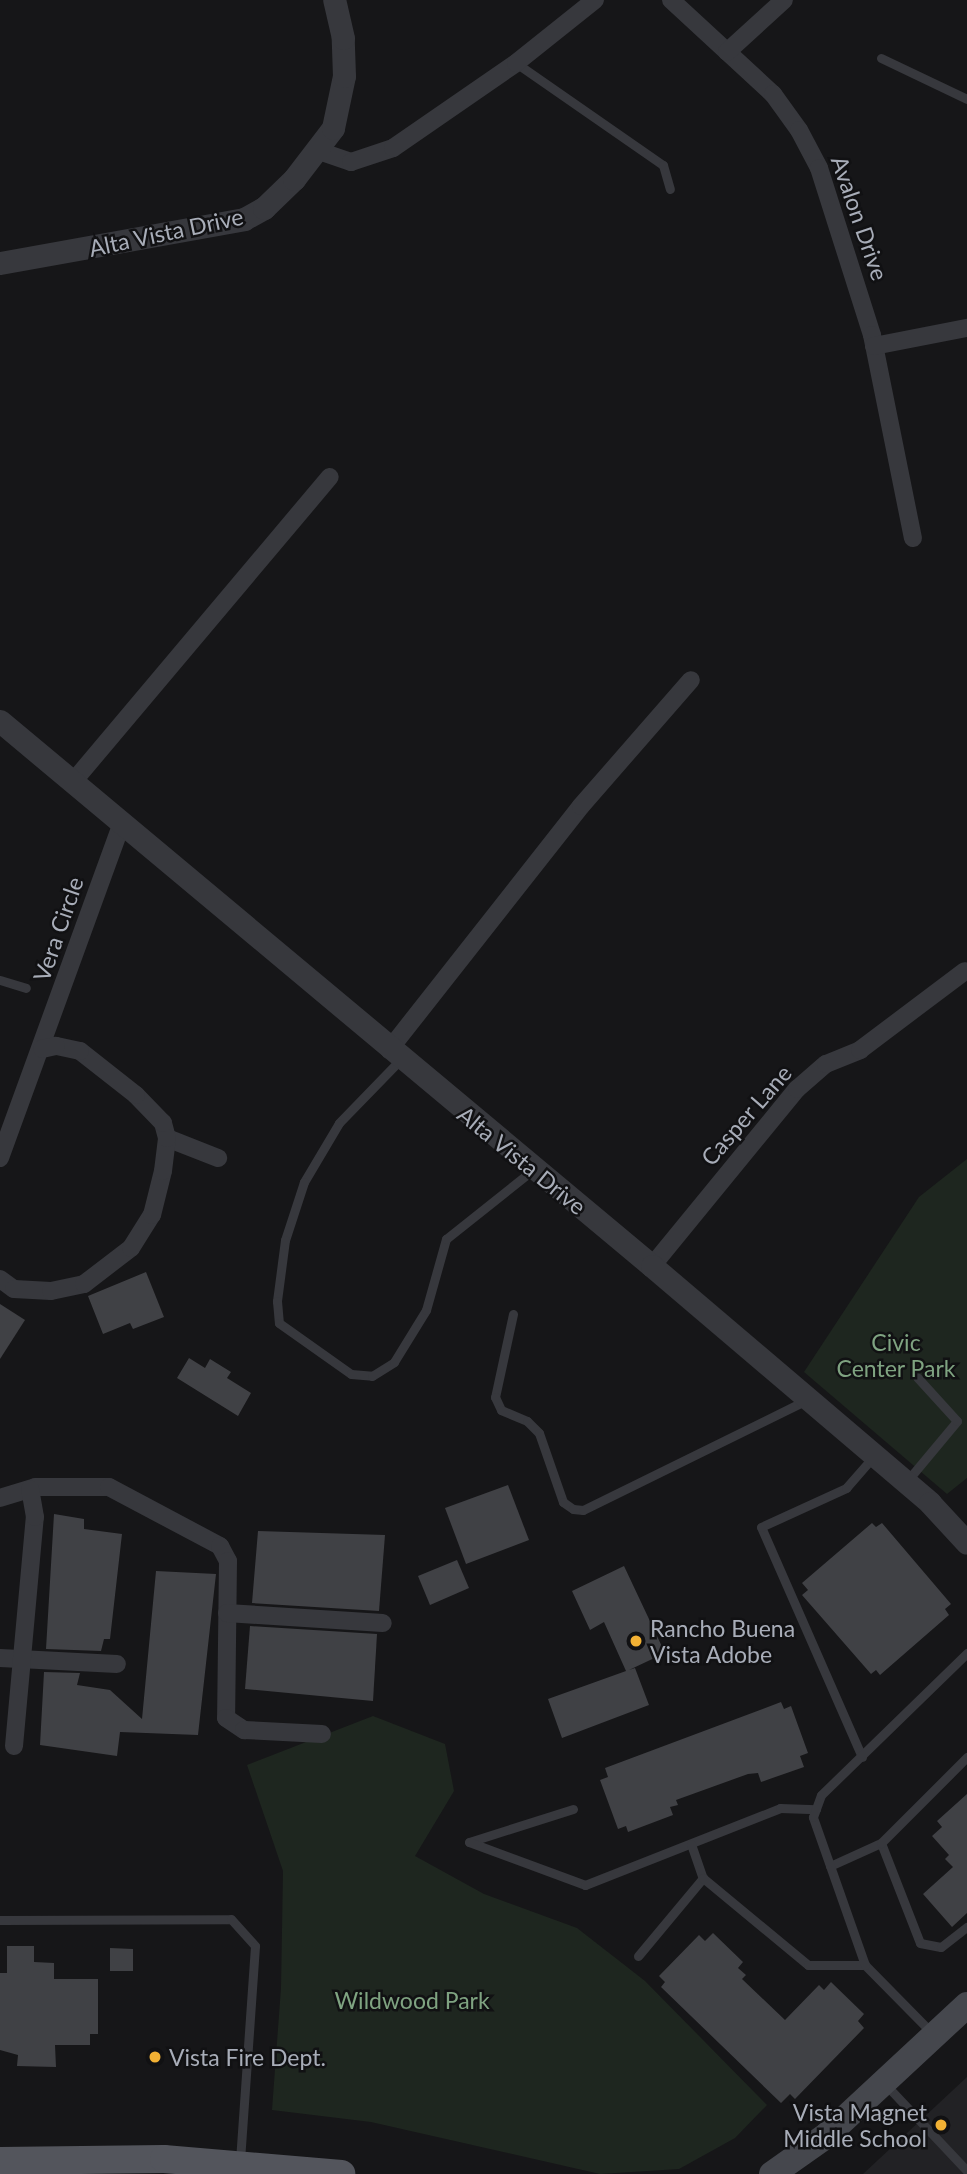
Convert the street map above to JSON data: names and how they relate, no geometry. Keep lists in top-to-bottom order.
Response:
{
  "streets": {
    "street": [
      "Avalon Drive",
      "Alta Vista Drive",
      "Vera Circle",
      "Casper Lane"
    ]
  },
  "crossings": [
    ["Alta Vista Drive", "Vera Circle"],
    ["Alta Vista Drive", "Casper Lane"]
  ],
  "parks": ["Civic Center Park", "Wildwood Park"],
  "places": ["Rancho Buena Vista Adobe", "Vista Fire Dept.", "Vista Magnet Middle School"]
}
